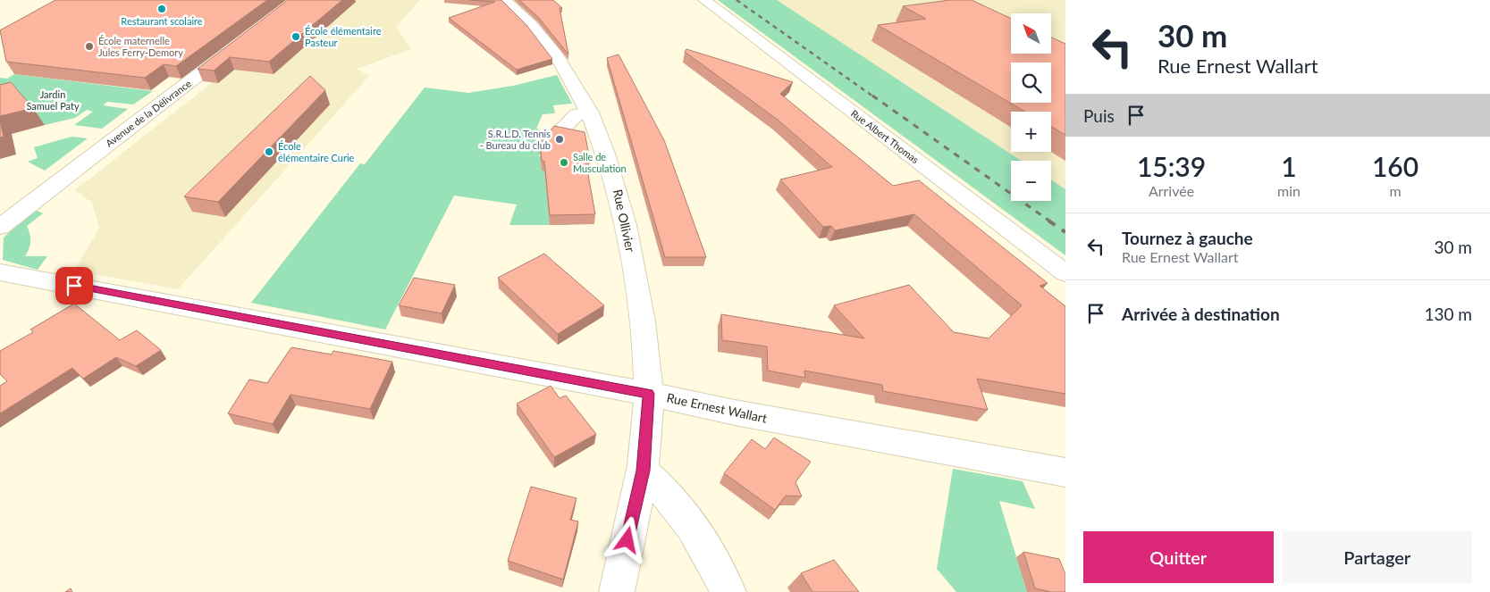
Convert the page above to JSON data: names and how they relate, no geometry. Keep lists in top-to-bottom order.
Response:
{
  "streets": {
    "street": [
      "Avenue de la Délivrance",
      "Rue Albert Thomas",
      "Rue Ollivier",
      "Rue Ernest Wallart"
    ]
  },
  "crossings": [
    ["Rue Ollivier", "Rue Ernest Wallart"]
  ],
  "parks": ["Jardin Samuel Paty"],
  "places": [
    "Restaurant scolaire",
    "École élémentaire Pasteur",
    "École maternelle Jules Ferry-Demory",
    "S.R.L.D. Tennis - Bureau du club",
    "École élémentaire Curie",
    "Salle de Musculation"
  ],
  "north": "top left",
  "page": {
    "turn": ["30 m", "Rue Ernest Wallart"],
    "map_buttons": ["+", "−"],
    "then": "Puis",
    "eta": [
      "15:39",
      "Arrivée",
      "1",
      "min",
      "160",
      "m"
    ],
    "list": [
      {
        "name": "Tournez à gauche",
        "note": "Rue Ernest Wallart",
        "value": "30 m"
      },
      {
        "name": "Arrivée à destination",
        "value": "130 m"
      }
    ],
    "buttons": ["Quitter", "Partager"]
  }
}
